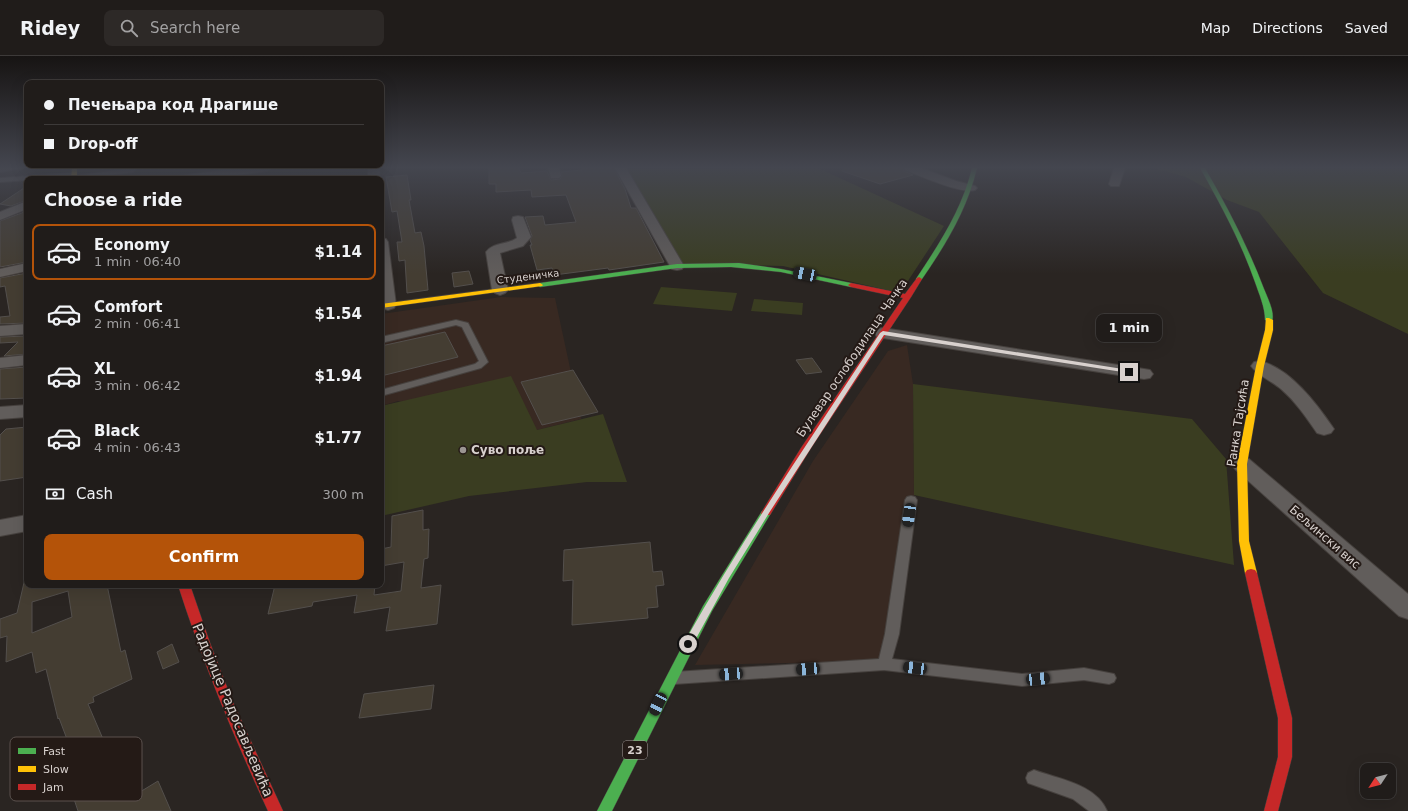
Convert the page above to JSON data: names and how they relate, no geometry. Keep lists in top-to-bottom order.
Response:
{
  "streets": {
    "street": [
      "Студеничка",
      "Булевар ослободилаца Чачка",
      "Ранка Тајсића",
      "Бељински вис",
      "Радојице Радосављевића",
      "23"
    ]
  },
  "crossings": [
    ["Студеничка", "Булевар ослободилаца Чачка"],
    ["Ранка Тајсића", "Бељински вис"]
  ],
  "places": ["Суво поље"],
  "legend": ["Fast", "Slow", "Jam"],
  "north": "bottom left",
  "page": {
    "header": "Ridey",
    "search": "Search here",
    "nav": ["Map", "Directions", "Saved"],
    "banner": ["Печењара код Драгише", "Drop-off"],
    "heading": "Choose a ride",
    "list": [
      {
        "name": "Economy",
        "note": "1 min · 06:40",
        "value": "$1.14"
      },
      {
        "name": "Comfort",
        "note": "2 min · 06:41",
        "value": "$1.54"
      },
      {
        "name": "XL",
        "note": "3 min · 06:42",
        "value": "$1.94"
      },
      {
        "name": "Black",
        "note": "4 min · 06:43",
        "value": "$1.77"
      }
    ],
    "bubble": "1 min",
    "pay": ["Cash", "300 m"],
    "buttons": "Confirm"
  }
}
